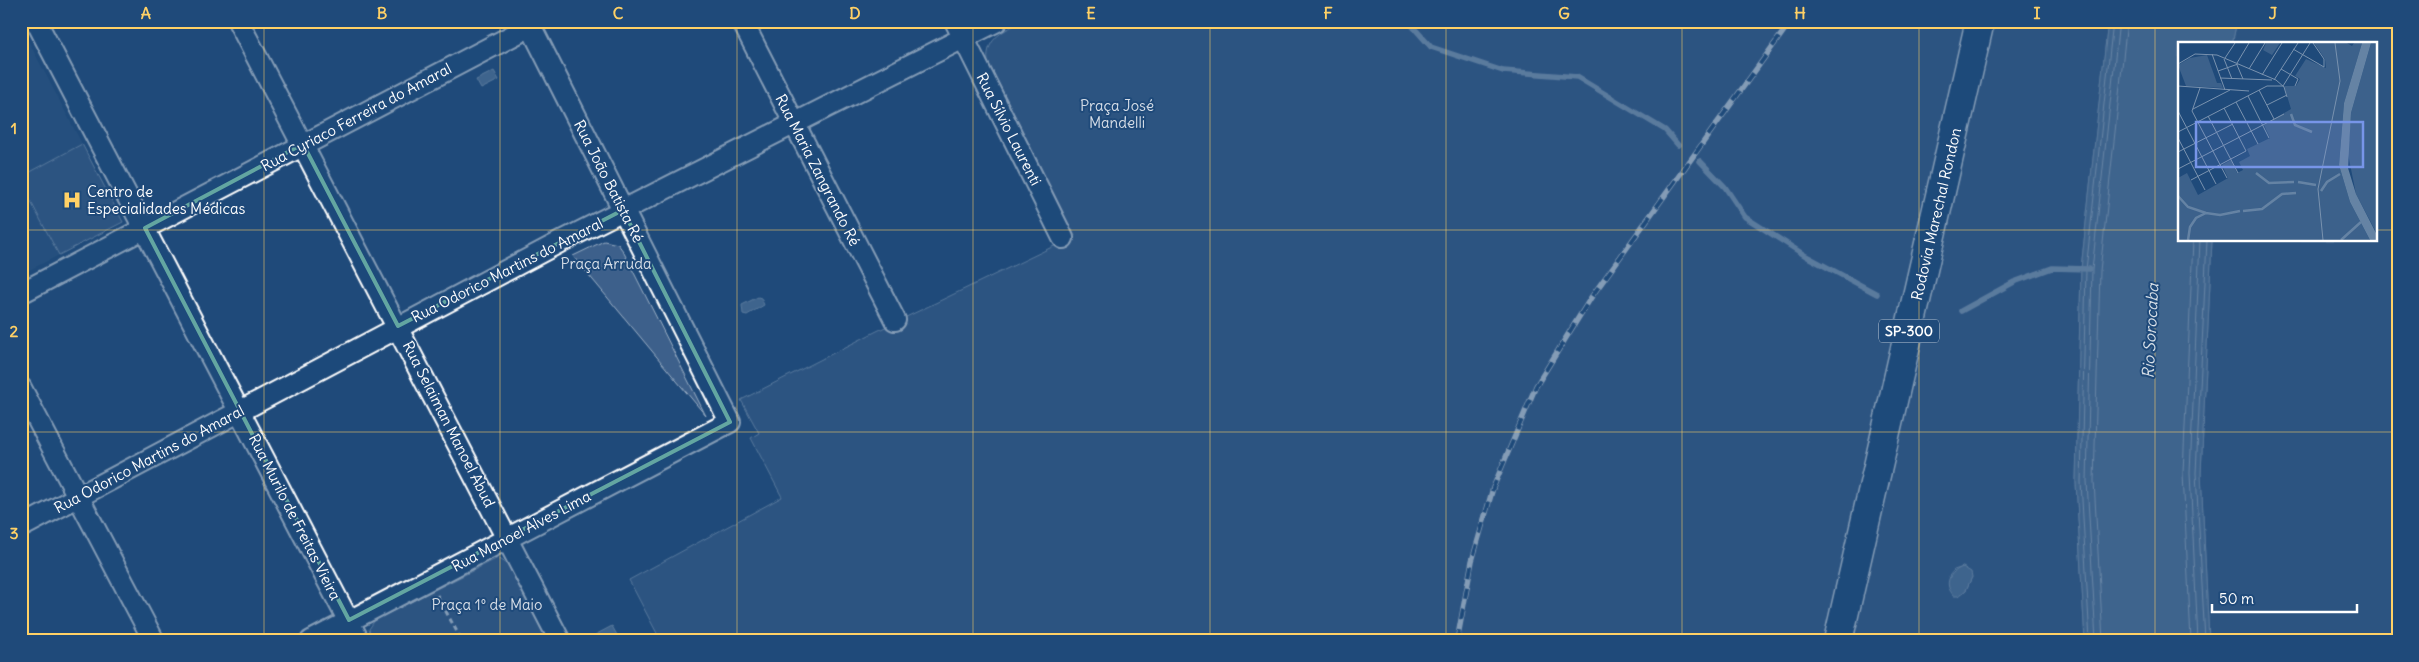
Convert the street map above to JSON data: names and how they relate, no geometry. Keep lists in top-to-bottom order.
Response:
{
  "streets": {
    "main road": ["Rodovia Marechal Rondon", "SP-300"],
    "street": [
      "Rua Cyriaco Ferreira do Amaral",
      "Rua Sílvio Laurenti",
      "Rua Maria Zangrando Ré",
      "Rua João Batista Ré",
      "Rua Odorico Martins do Amaral",
      "Rua Selaiman Manoel Abud",
      "Rua Murilo de Freitas Vieira",
      "Rua Manoel Alves Lima"
    ]
  },
  "crossings": [
    ["Rua Cyriaco Ferreira do Amaral", "Rua João Batista Ré"],
    ["Rua Cyriaco Ferreira do Amaral", "Rua Selaiman Manoel Abud"],
    ["Rua Cyriaco Ferreira do Amaral", "Rua Murilo de Freitas Vieira"],
    ["Rua Sílvio Laurenti", "Rua Odorico Martins do Amaral"],
    ["Rua Maria Zangrando Ré", "Rua Odorico Martins do Amaral"],
    ["Rua João Batista Ré", "Rua Odorico Martins do Amaral"],
    ["Rua João Batista Ré", "Rua Manoel Alves Lima"],
    ["Rua Odorico Martins do Amaral", "Rua Selaiman Manoel Abud"],
    ["Rua Odorico Martins do Amaral", "Rua Murilo de Freitas Vieira"],
    ["Rua Selaiman Manoel Abud", "Rua Manoel Alves Lima"],
    ["Rua Murilo de Freitas Vieira", "Rua Manoel Alves Lima"]
  ],
  "water": ["Rio Sorocaba"],
  "parks": ["Praça José Mandelli", "Praça Arruda", "Praça 1º de Maio"],
  "places": {
    "hospital": ["Centro de Especialidades Médicas"]
  },
  "scale_bar": "50 m",
  "grid": {
    "columns": [
      "A",
      "B",
      "C",
      "D",
      "E",
      "F",
      "G",
      "H",
      "I",
      "J"
    ],
    "rows": ["1", "2", "3"]
  }
}
